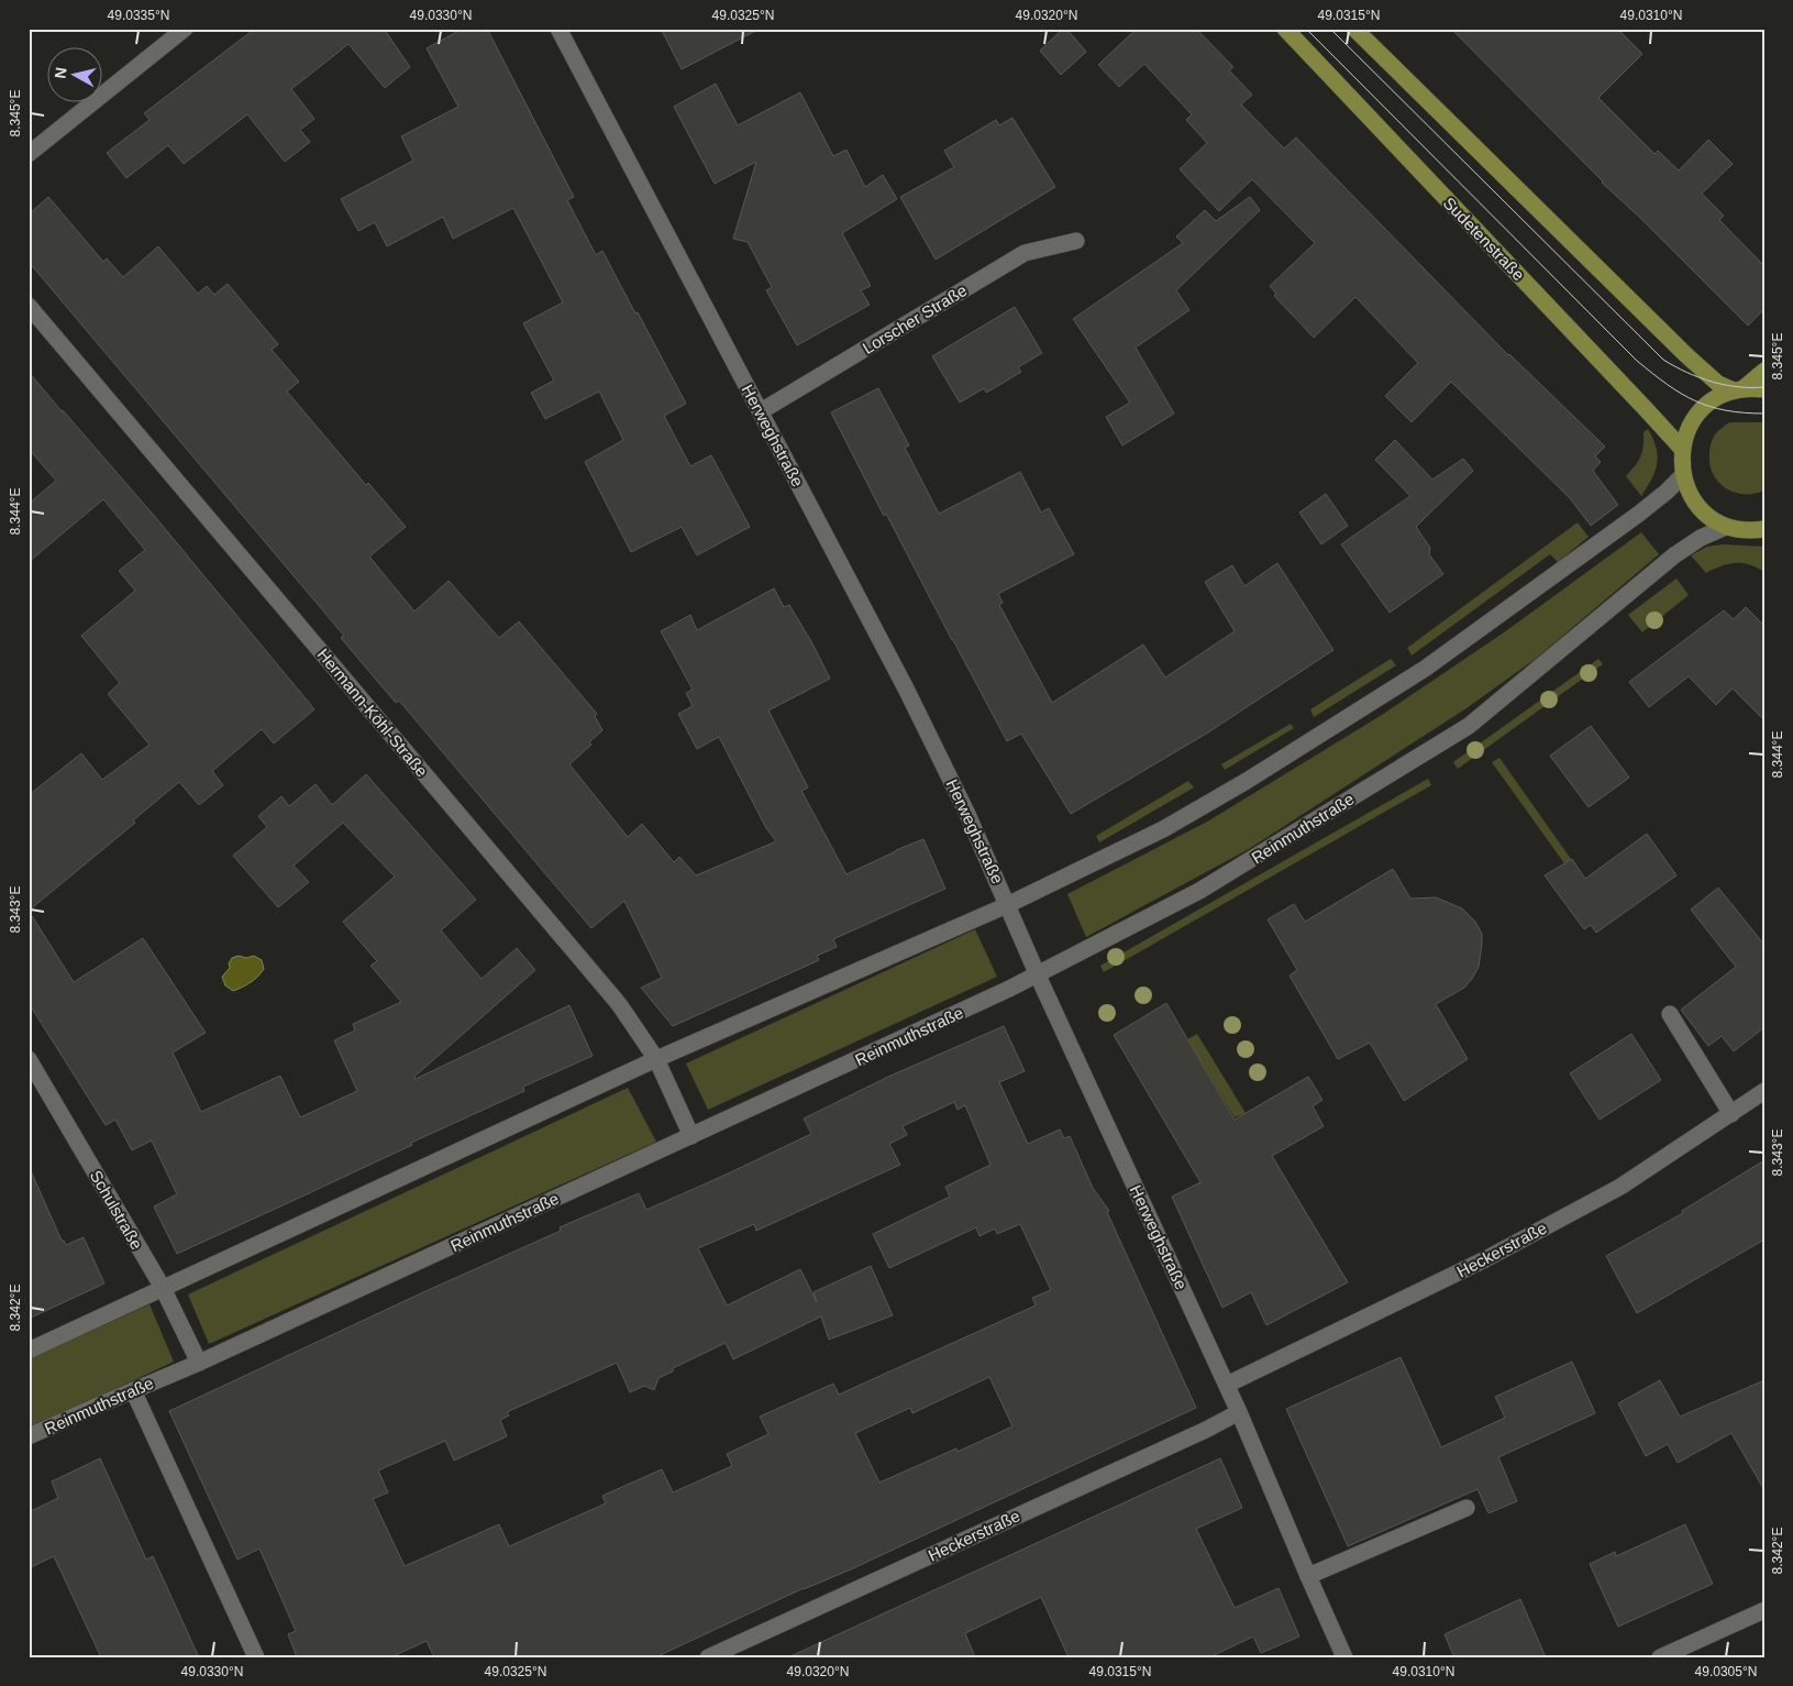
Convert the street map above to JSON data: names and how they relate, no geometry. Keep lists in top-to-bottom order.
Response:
{
  "streets": {
    "main road": ["Sudetenstraße"],
    "street": [
      "Lorscher Straße",
      "Herweghstraße",
      "Hermann-Köhl-Straße",
      "Reinmuthstraße",
      "Schulstraße",
      "Heckerstraße"
    ]
  },
  "crossings": [
    ["Lorscher Straße", "Herweghstraße"],
    ["Herweghstraße", "Reinmuthstraße"],
    ["Herweghstraße", "Heckerstraße"],
    ["Hermann-Köhl-Straße", "Reinmuthstraße"],
    ["Reinmuthstraße", "Schulstraße"]
  ],
  "north": "left",
  "coordinates": [
    "49.0335°N",
    "49.0330°N",
    "49.0325°N",
    "49.0320°N",
    "49.0315°N",
    "49.0310°N",
    "8.345°E",
    "8.344°E",
    "8.343°E",
    "8.342°E",
    "49.0305°N"
  ]
}
